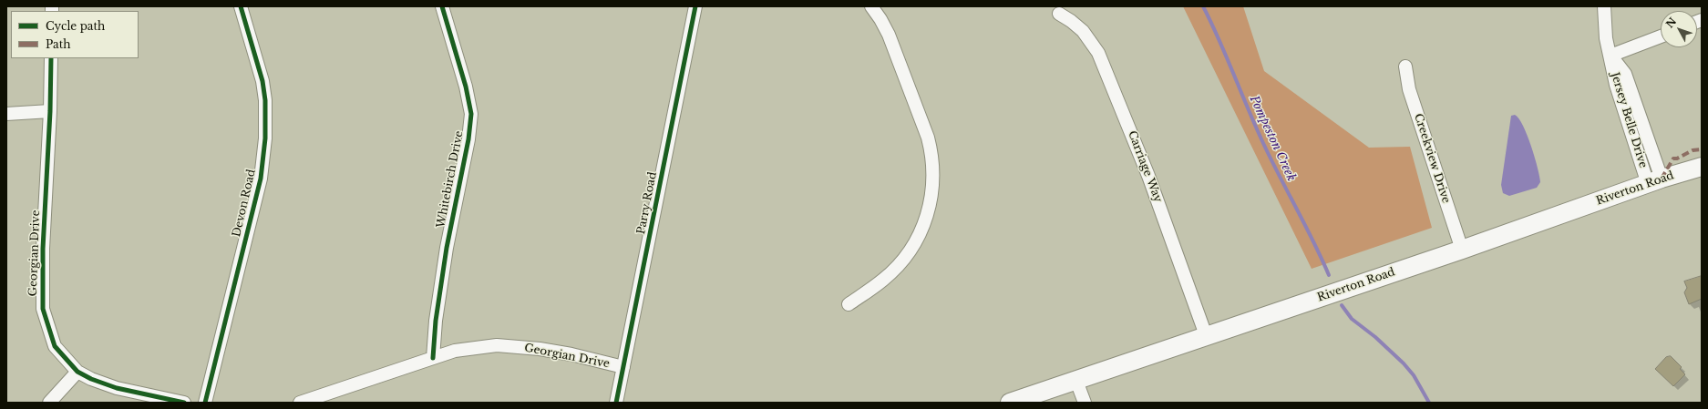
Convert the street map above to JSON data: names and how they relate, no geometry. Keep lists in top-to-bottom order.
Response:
{
  "streets": {
    "main road": ["Riverton Road"],
    "street": [
      "Jersey Belle Drive",
      "Creekview Drive",
      "Carriage Way",
      "Whitebirch Drive",
      "Devon Road",
      "Parry Road",
      "Georgian Drive"
    ]
  },
  "crossings": [
    ["Jersey Belle Drive", "Riverton Road"],
    ["Creekview Drive", "Riverton Road"],
    ["Carriage Way", "Riverton Road"],
    ["Whitebirch Drive", "Georgian Drive"],
    ["Parry Road", "Georgian Drive"]
  ],
  "water": ["Pompeston Creek"],
  "legend": ["Cycle path", "Path"],
  "north": "top left"
}
